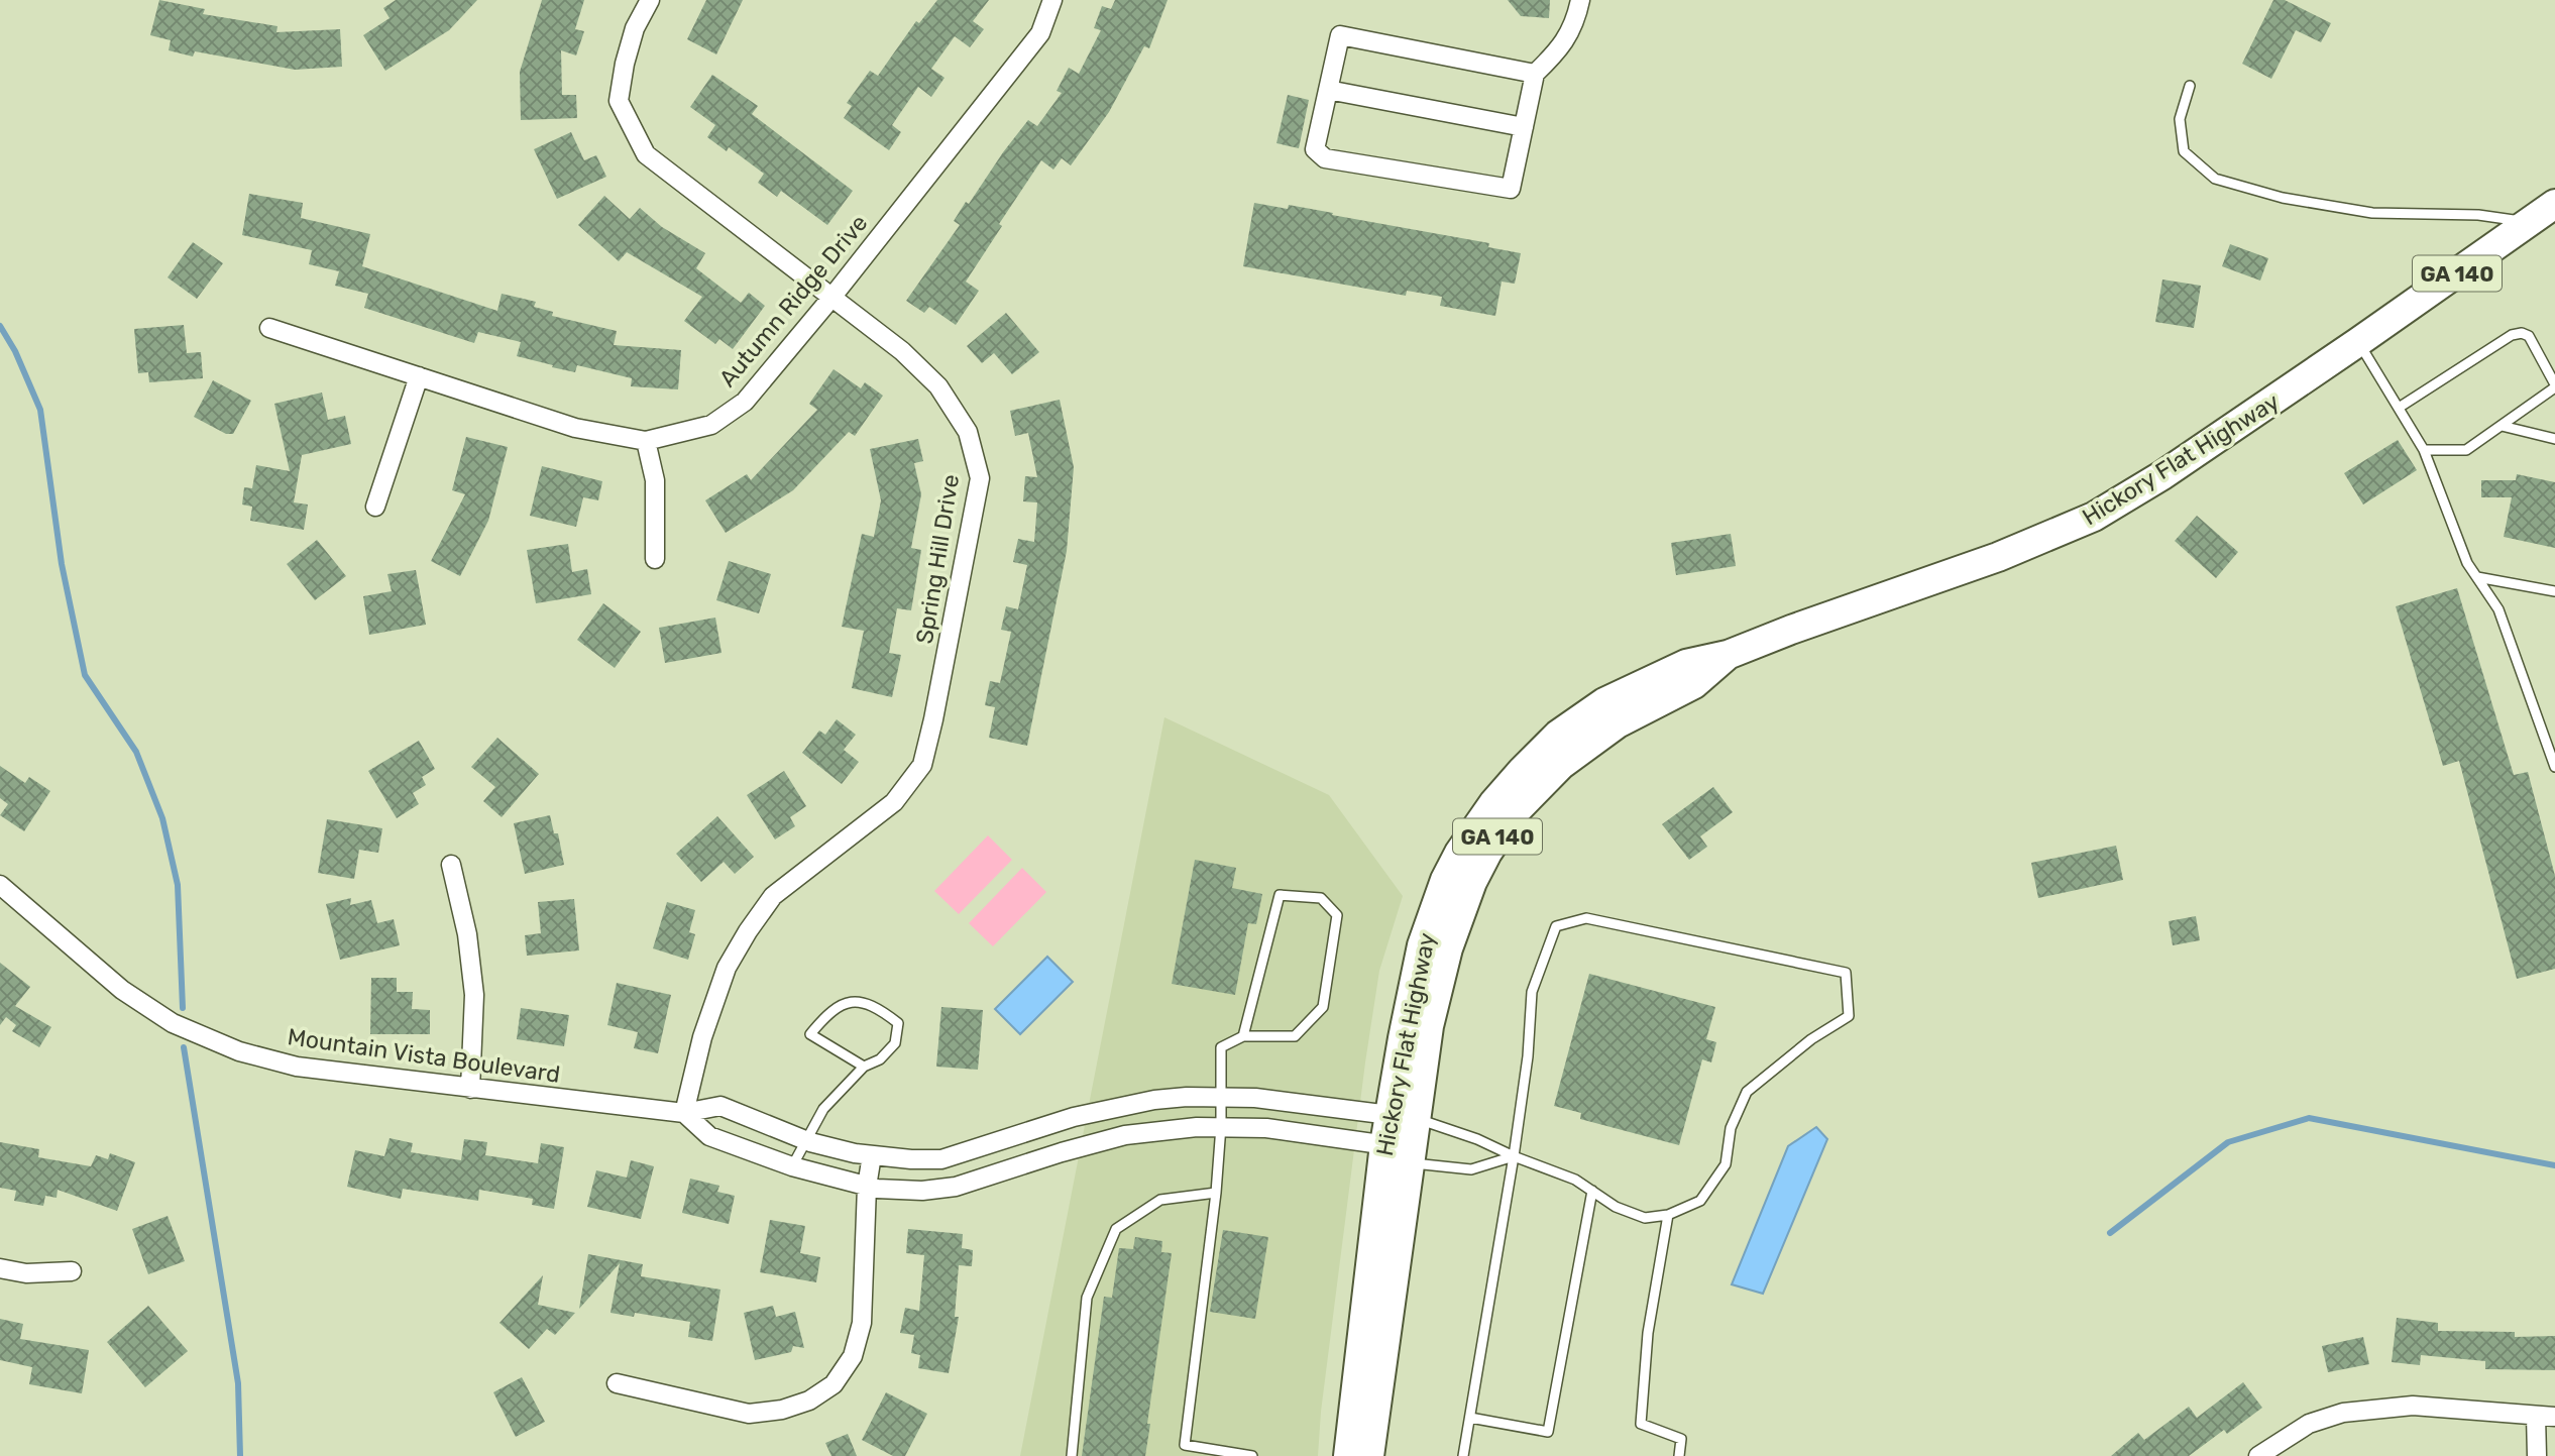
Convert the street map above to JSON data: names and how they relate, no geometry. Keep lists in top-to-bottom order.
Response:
{
  "streets": {
    "main road": ["GA 140", "Hickory Flat Highway"],
    "street": ["Autumn Ridge Drive", "Spring Hill Drive", "Mountain Vista Boulevard"]
  },
  "crossings": [
    ["Autumn Ridge Drive", "Spring Hill Drive"],
    ["Hickory Flat Highway", "Mountain Vista Boulevard"],
    ["Spring Hill Drive", "Mountain Vista Boulevard"]
  ]
}
